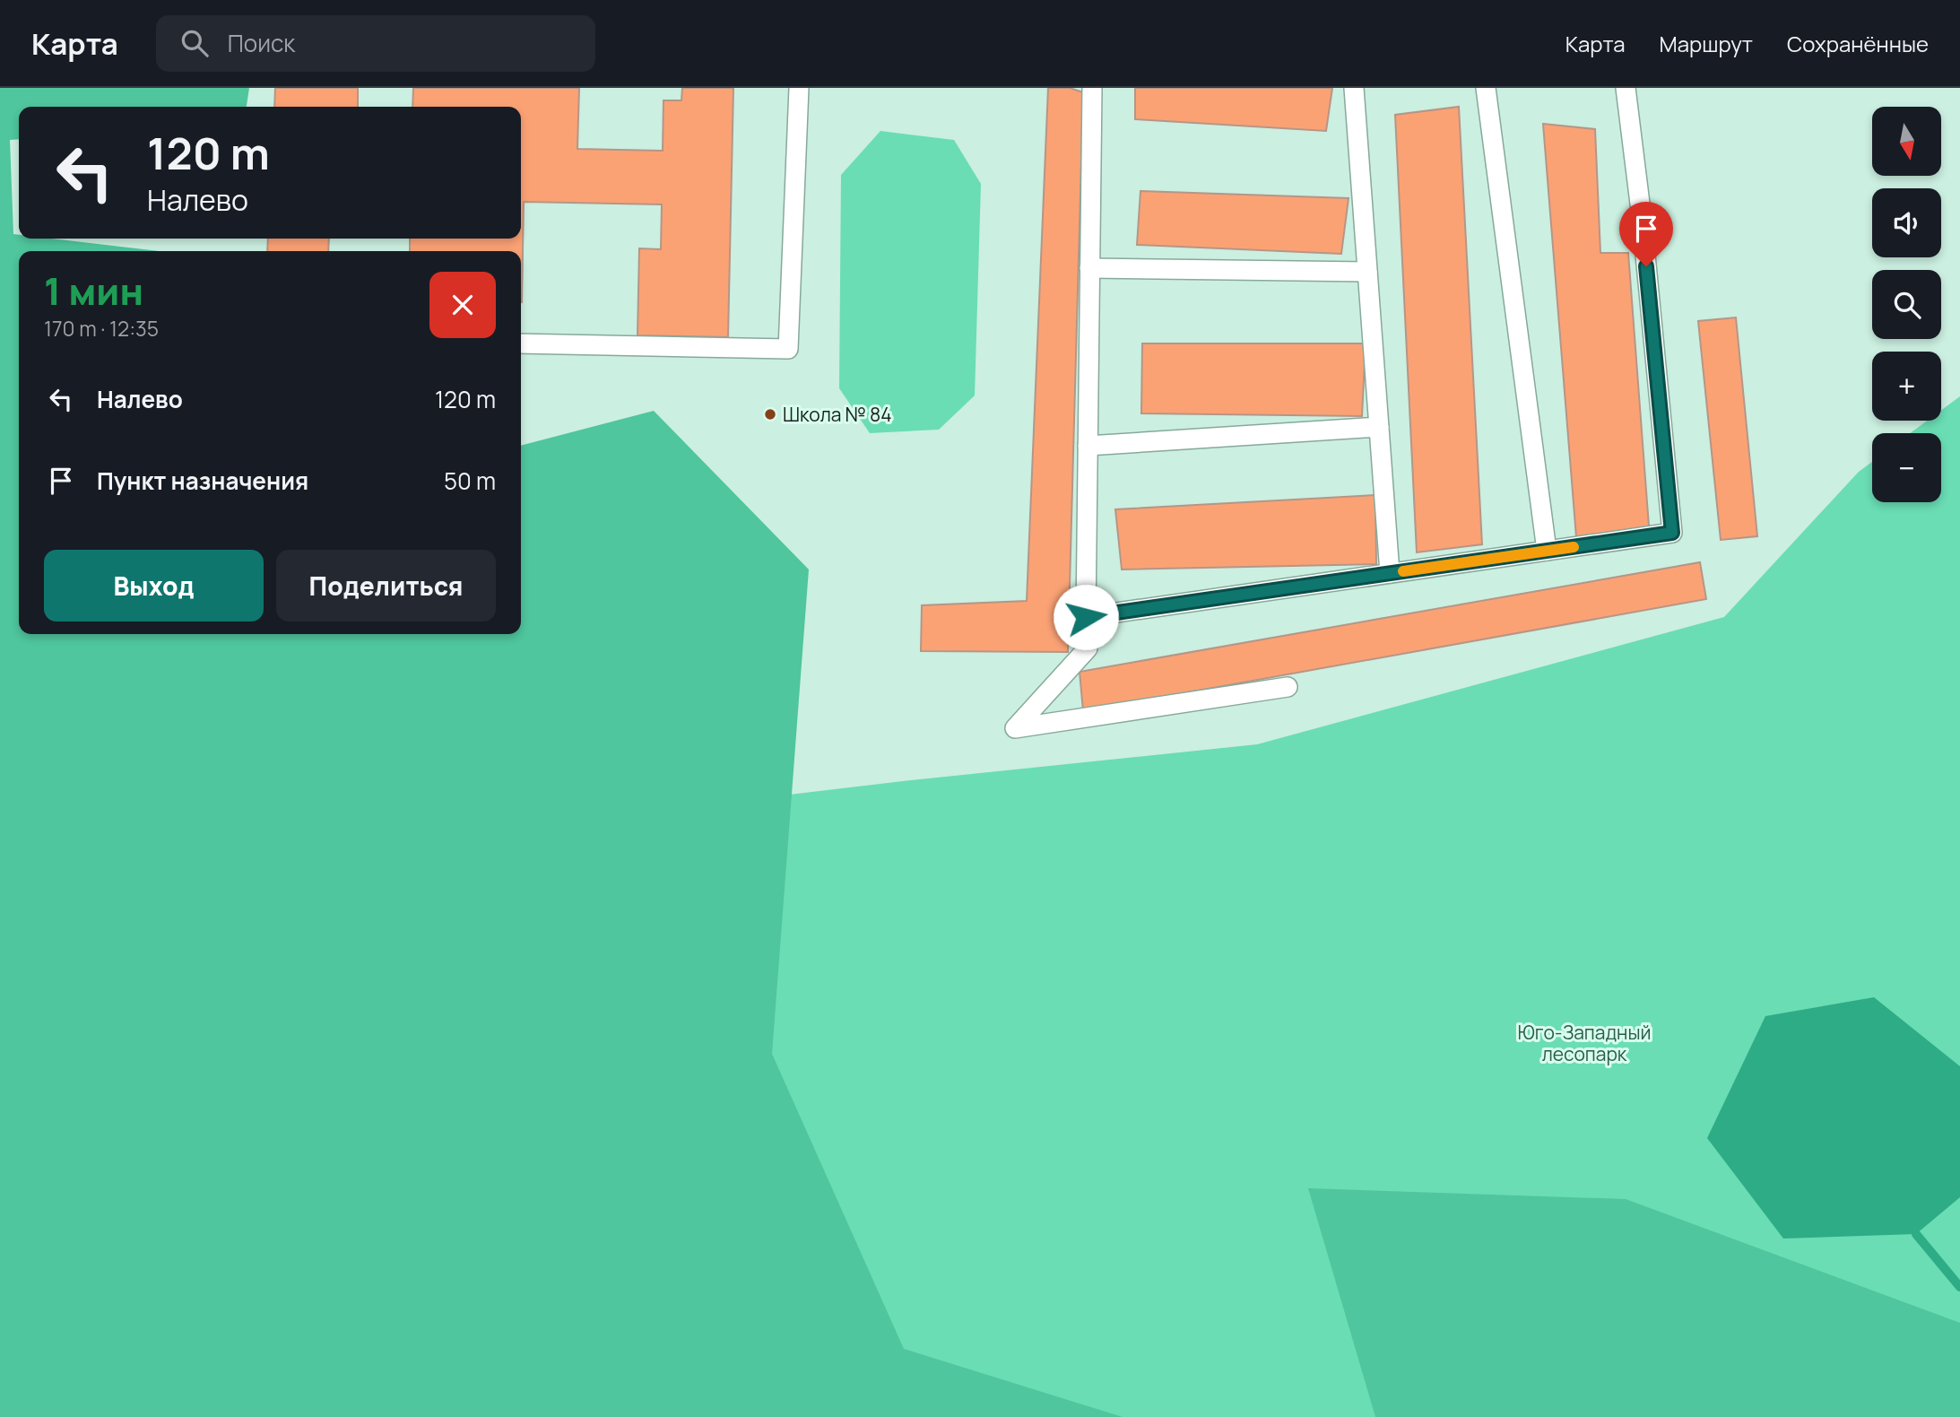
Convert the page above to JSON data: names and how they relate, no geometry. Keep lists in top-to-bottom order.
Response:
{
  "parks": ["Юго-Западный лесопарк"],
  "places": ["Школа № 84"],
  "north": "bottom",
  "page": {
    "header": "Карта",
    "search": "Поиск",
    "nav": ["Карта", "Маршрут", "Сохранённые"],
    "map_buttons": ["+", "−"],
    "turn": ["120 m", "Налево"],
    "heading": ["1 мин", "170 m · 12:35"],
    "list": [
      {
        "name": "Налево",
        "value": "120 m"
      },
      {
        "name": "Пункт назначения",
        "value": "50 m"
      }
    ],
    "buttons": ["Выход", "Поделиться"]
  }
}
